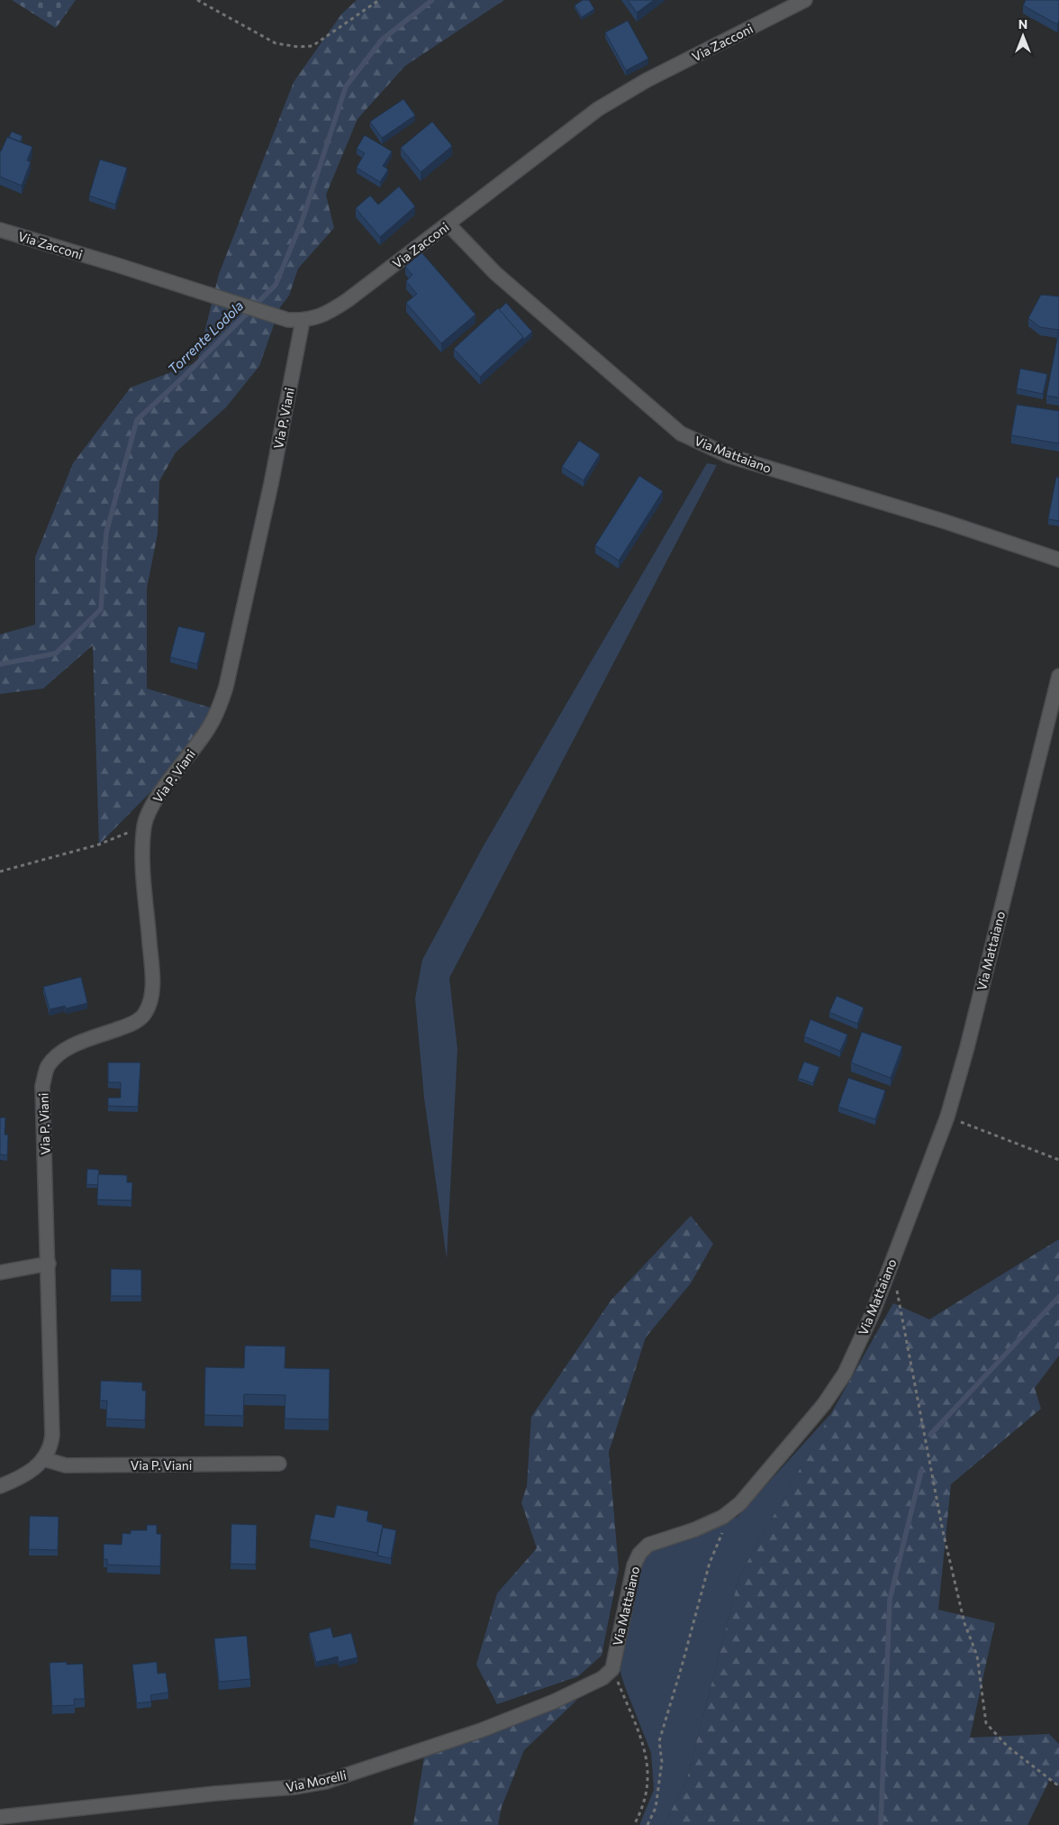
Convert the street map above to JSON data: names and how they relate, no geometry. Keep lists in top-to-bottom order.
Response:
{
  "streets": {
    "street": [
      "Via Zacconi",
      "Via P. Viani",
      "Via Mattaiano",
      "Via Morelli"
    ]
  },
  "crossings": [
    ["Via Zacconi", "Via P. Viani"],
    ["Via Zacconi", "Via Mattaiano"],
    ["Via Mattaiano", "Via Morelli"]
  ],
  "water": ["Torrente Lodola"],
  "north": "top"
}
